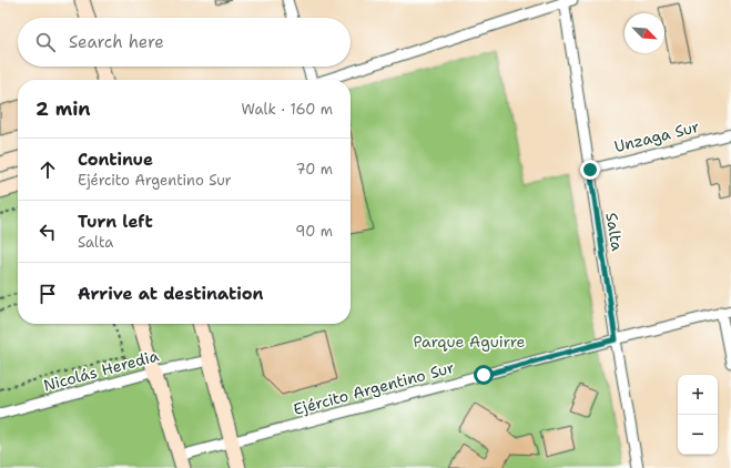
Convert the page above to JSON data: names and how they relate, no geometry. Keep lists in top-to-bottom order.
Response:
{
  "streets": {
    "street": [
      "Unzaga Sur",
      "Salta",
      "Nicolás Heredia",
      "Ejército Argentino Sur"
    ]
  },
  "crossings": [
    ["Unzaga Sur", "Salta"],
    ["Salta", "Ejército Argentino Sur"]
  ],
  "parks": ["Parque Aguirre"],
  "north": "bottom right",
  "page": {
    "search": "Search here",
    "heading": ["2 min", "Walk · 160 m"],
    "list": [
      ["Continue", "Ejército Argentino Sur", "70 m"],
      ["Turn left", "Salta", "90 m"],
      "Arrive at destination"
    ],
    "map_buttons": ["+", "−"]
  }
}
